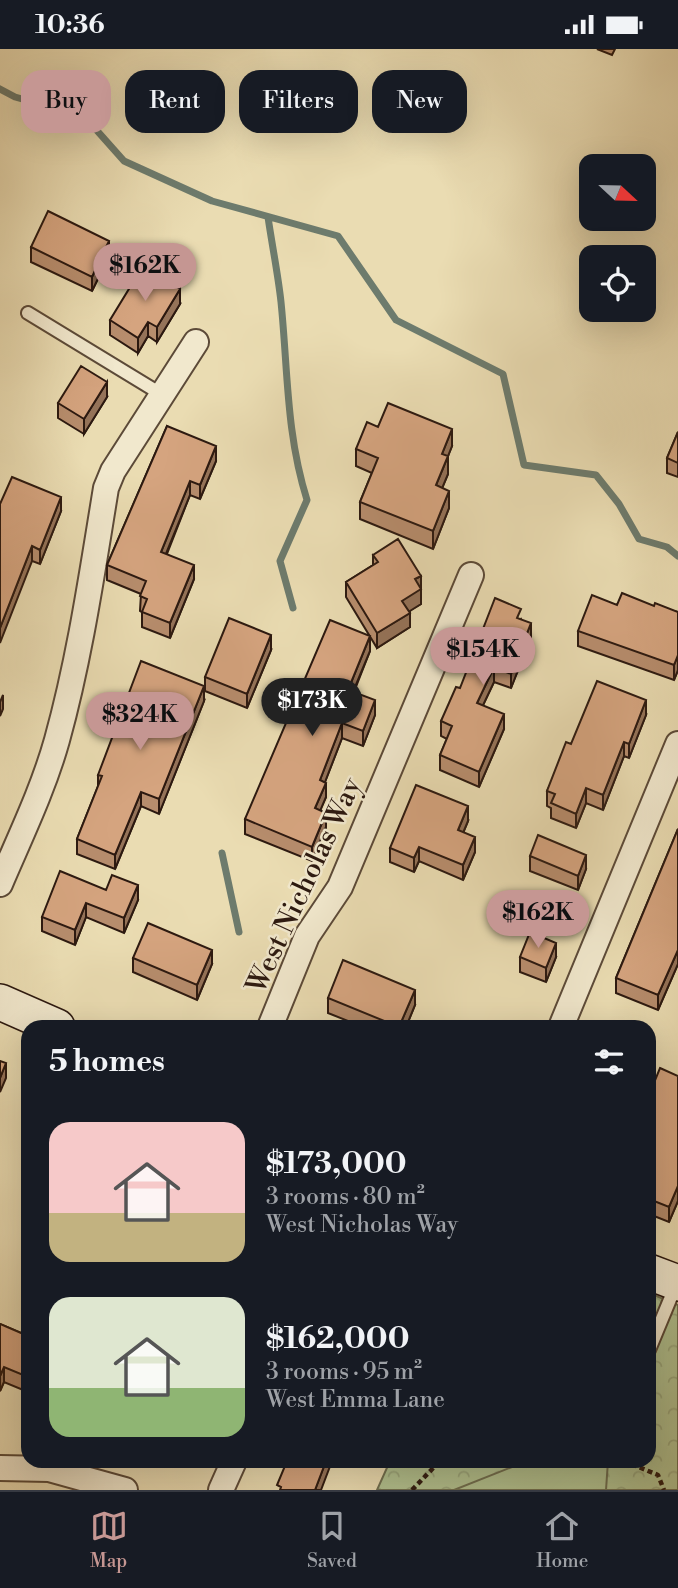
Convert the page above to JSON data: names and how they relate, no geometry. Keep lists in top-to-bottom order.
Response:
{
  "streets": {
    "street": ["West Nicholas Way"]
  },
  "north": "right",
  "page": {
    "status": "10:36",
    "chip": [
      "Buy",
      "Rent",
      "Filters",
      "New"
    ],
    "price": [
      "$162K",
      "$154K",
      "$173K",
      "$324K",
      "$162K"
    ],
    "heading": "5 homes",
    "list": [
      {
        "name": "$173,000",
        "note": "3 rooms · 80 m² · West Nicholas Way"
      },
      {
        "name": "$162,000",
        "note": "3 rooms · 95 m² · West Emma Lane"
      }
    ],
    "tabs": ["Map", "Saved", "Home"]
  }
}
